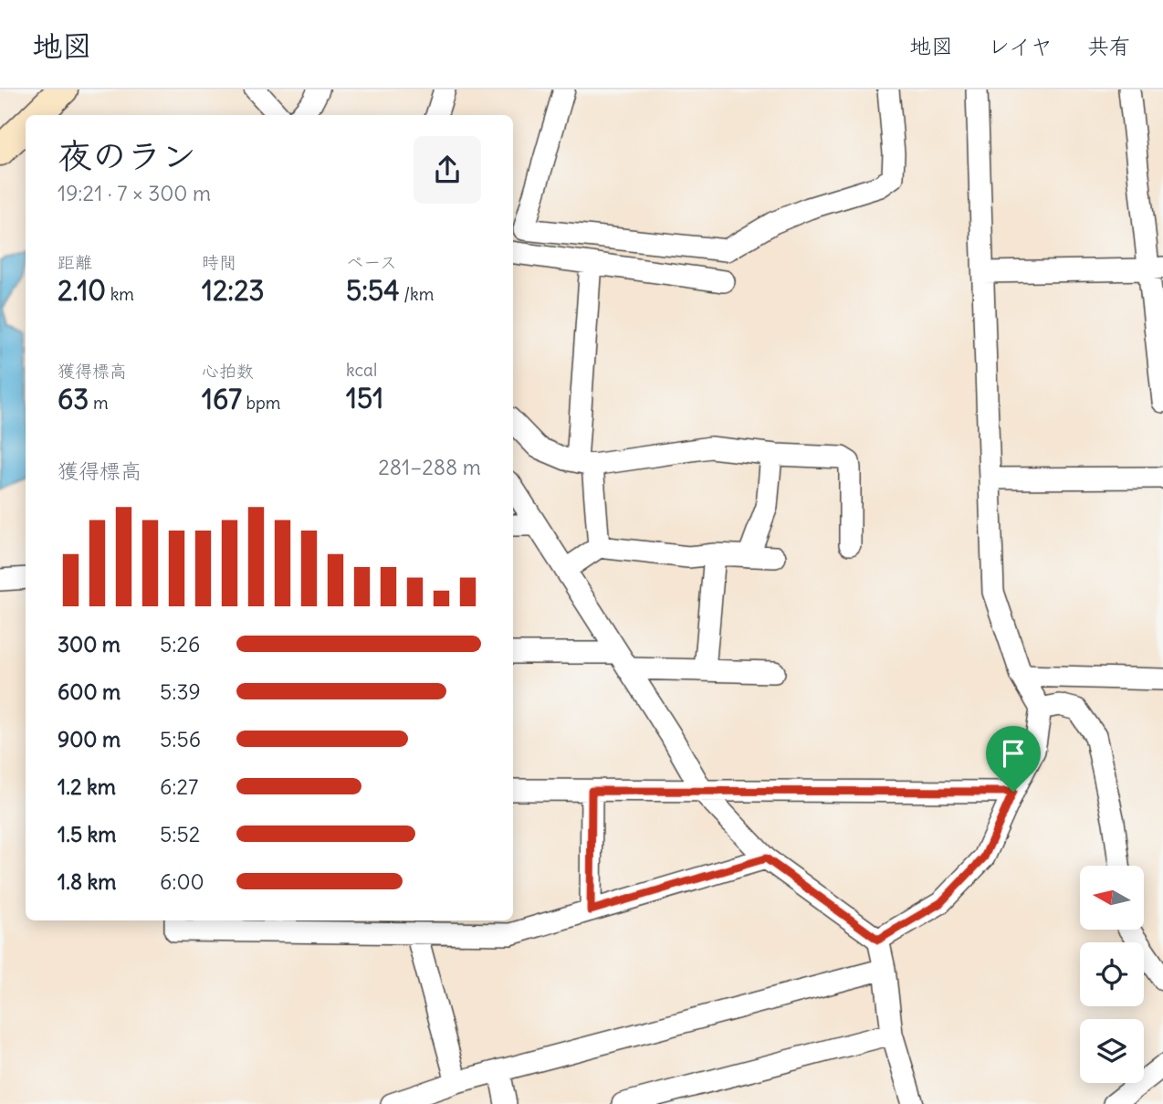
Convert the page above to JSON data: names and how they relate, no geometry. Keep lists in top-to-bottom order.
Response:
{
  "north": "left",
  "page": {
    "header": "地図",
    "nav": ["地図", "レイヤ", "共有"],
    "heading": ["夜のラン", "19:21 · 7 × 300 m"],
    "stats": [
      ["距離", "2.10 km"],
      ["時間", "12:23"],
      ["ペース", "5:54 /km"],
      ["獲得標高", "63 m"],
      ["心拍数", "167 bpm"],
      ["kcal", "151"]
    ],
    "chart": ["獲得標高", "281–288 m"],
    "list": [
      {
        "name": "300 m",
        "note": "5:26"
      },
      {
        "name": "600 m",
        "note": "5:39"
      },
      {
        "name": "900 m",
        "note": "5:56"
      },
      {
        "name": "1.2 km",
        "note": "6:27"
      },
      {
        "name": "1.5 km",
        "note": "5:52"
      },
      {
        "name": "1.8 km",
        "note": "6:00"
      }
    ]
  }
}
